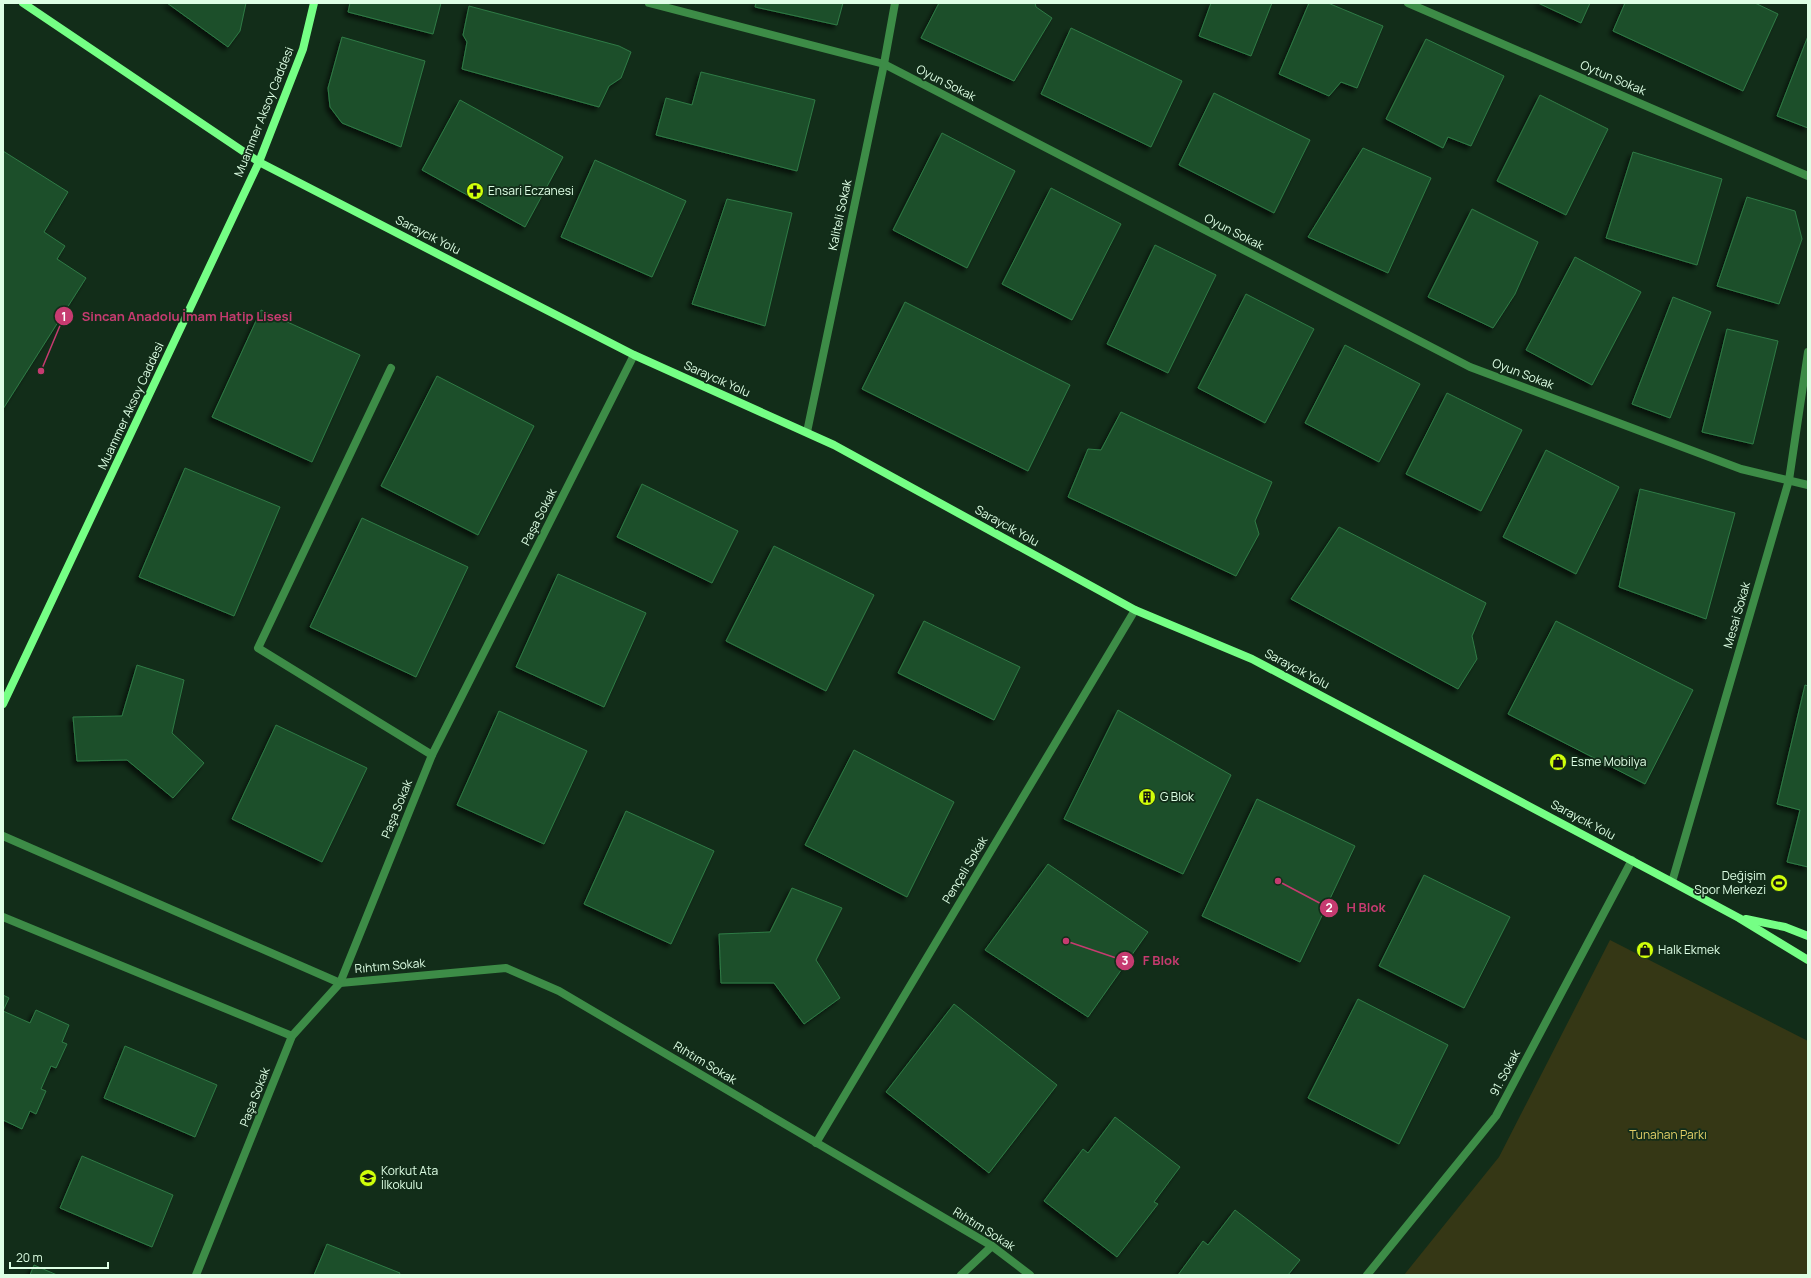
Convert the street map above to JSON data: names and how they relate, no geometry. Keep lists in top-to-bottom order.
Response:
{
  "streets": {
    "main road": ["Muammer Aksoy Caddesi", "Saraycık Yolu"],
    "street": [
      "Oytun Sokak",
      "Oyun Sokak",
      "Kaliteli Sokak",
      "Paşa Sokak",
      "Mesai Sokak",
      "Pençeli Sokak",
      "Rıhtım Sokak",
      "91. Sokak"
    ]
  },
  "crossings": [
    ["Oyun Sokak", "Kaliteli Sokak"],
    ["Oyun Sokak", "Mesai Sokak"],
    ["Muammer Aksoy Caddesi", "Saraycık Yolu"],
    ["Kaliteli Sokak", "Saraycık Yolu"],
    ["Saraycık Yolu", "Paşa Sokak"],
    ["Saraycık Yolu", "Mesai Sokak"],
    ["Saraycık Yolu", "Pençeli Sokak"],
    ["Saraycık Yolu", "91. Sokak"],
    ["Paşa Sokak", "Rıhtım Sokak"],
    ["Pençeli Sokak", "Rıhtım Sokak"]
  ],
  "parks": ["Tunahan Parkı"],
  "places": {
    "pharmacy": ["Ensari Eczanesi"],
    "other": ["Sincan Anadolu İmam Hatip Lisesi", "H Blok", "F Blok"],
    "shop": ["Esme Mobilya", "Halk Ekmek"],
    "building": ["G Blok"],
    "sports": ["Değişim Spor Merkezi"],
    "school or university": ["Korkut Ata İlkokulu"]
  },
  "scale_bar": "20 m"
}
